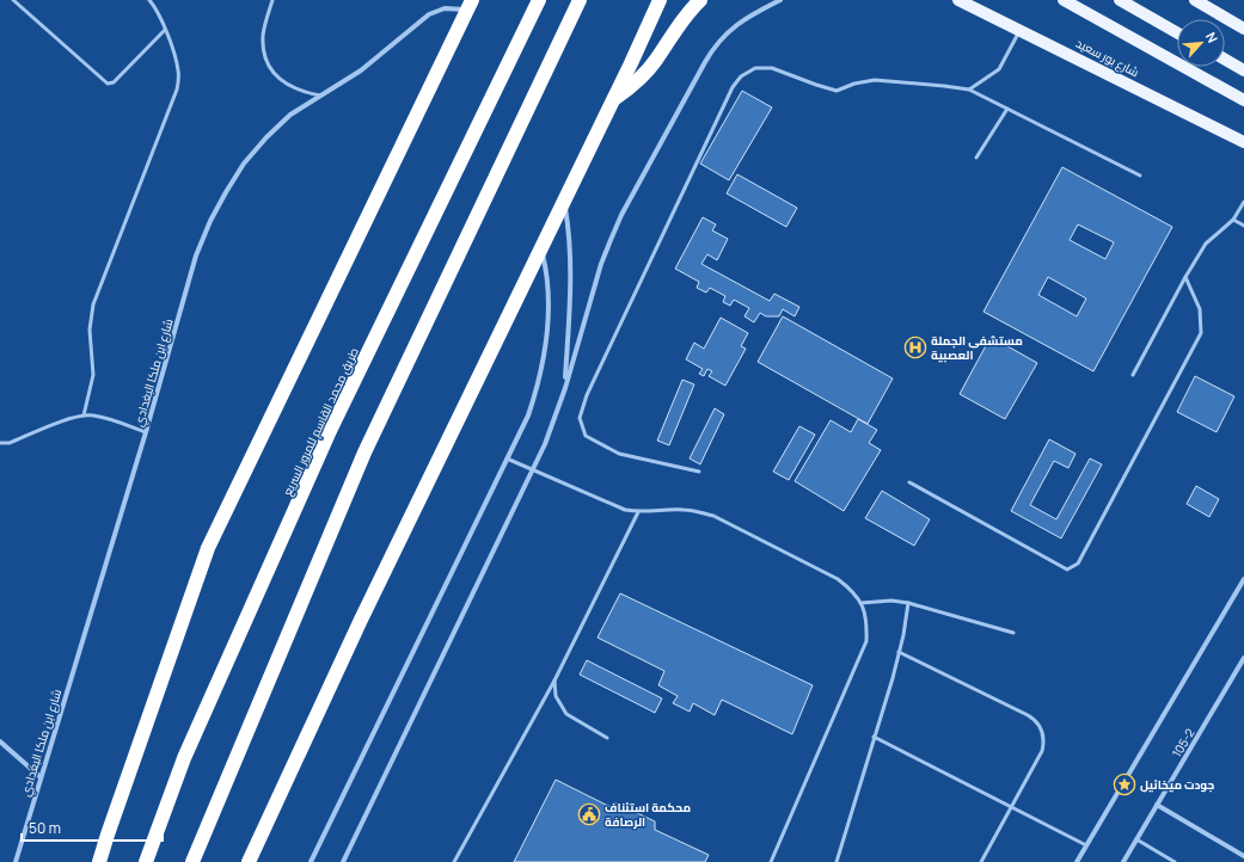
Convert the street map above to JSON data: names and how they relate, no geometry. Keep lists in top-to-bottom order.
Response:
{
  "streets": {
    "highway": ["طريق محمد القاسم للمرور السريع"],
    "main road": ["شارع بور سعيد"],
    "street": ["شارع ابن ملكا البغدادي", "105-2"]
  },
  "places": {
    "hospital": ["مستشفى الجملة العصبية"],
    "place": ["جودت ميخائيل"],
    "public building": ["محكمة استئناف الرصافة"]
  },
  "scale_bar": "50 m",
  "north": "top right"
}
